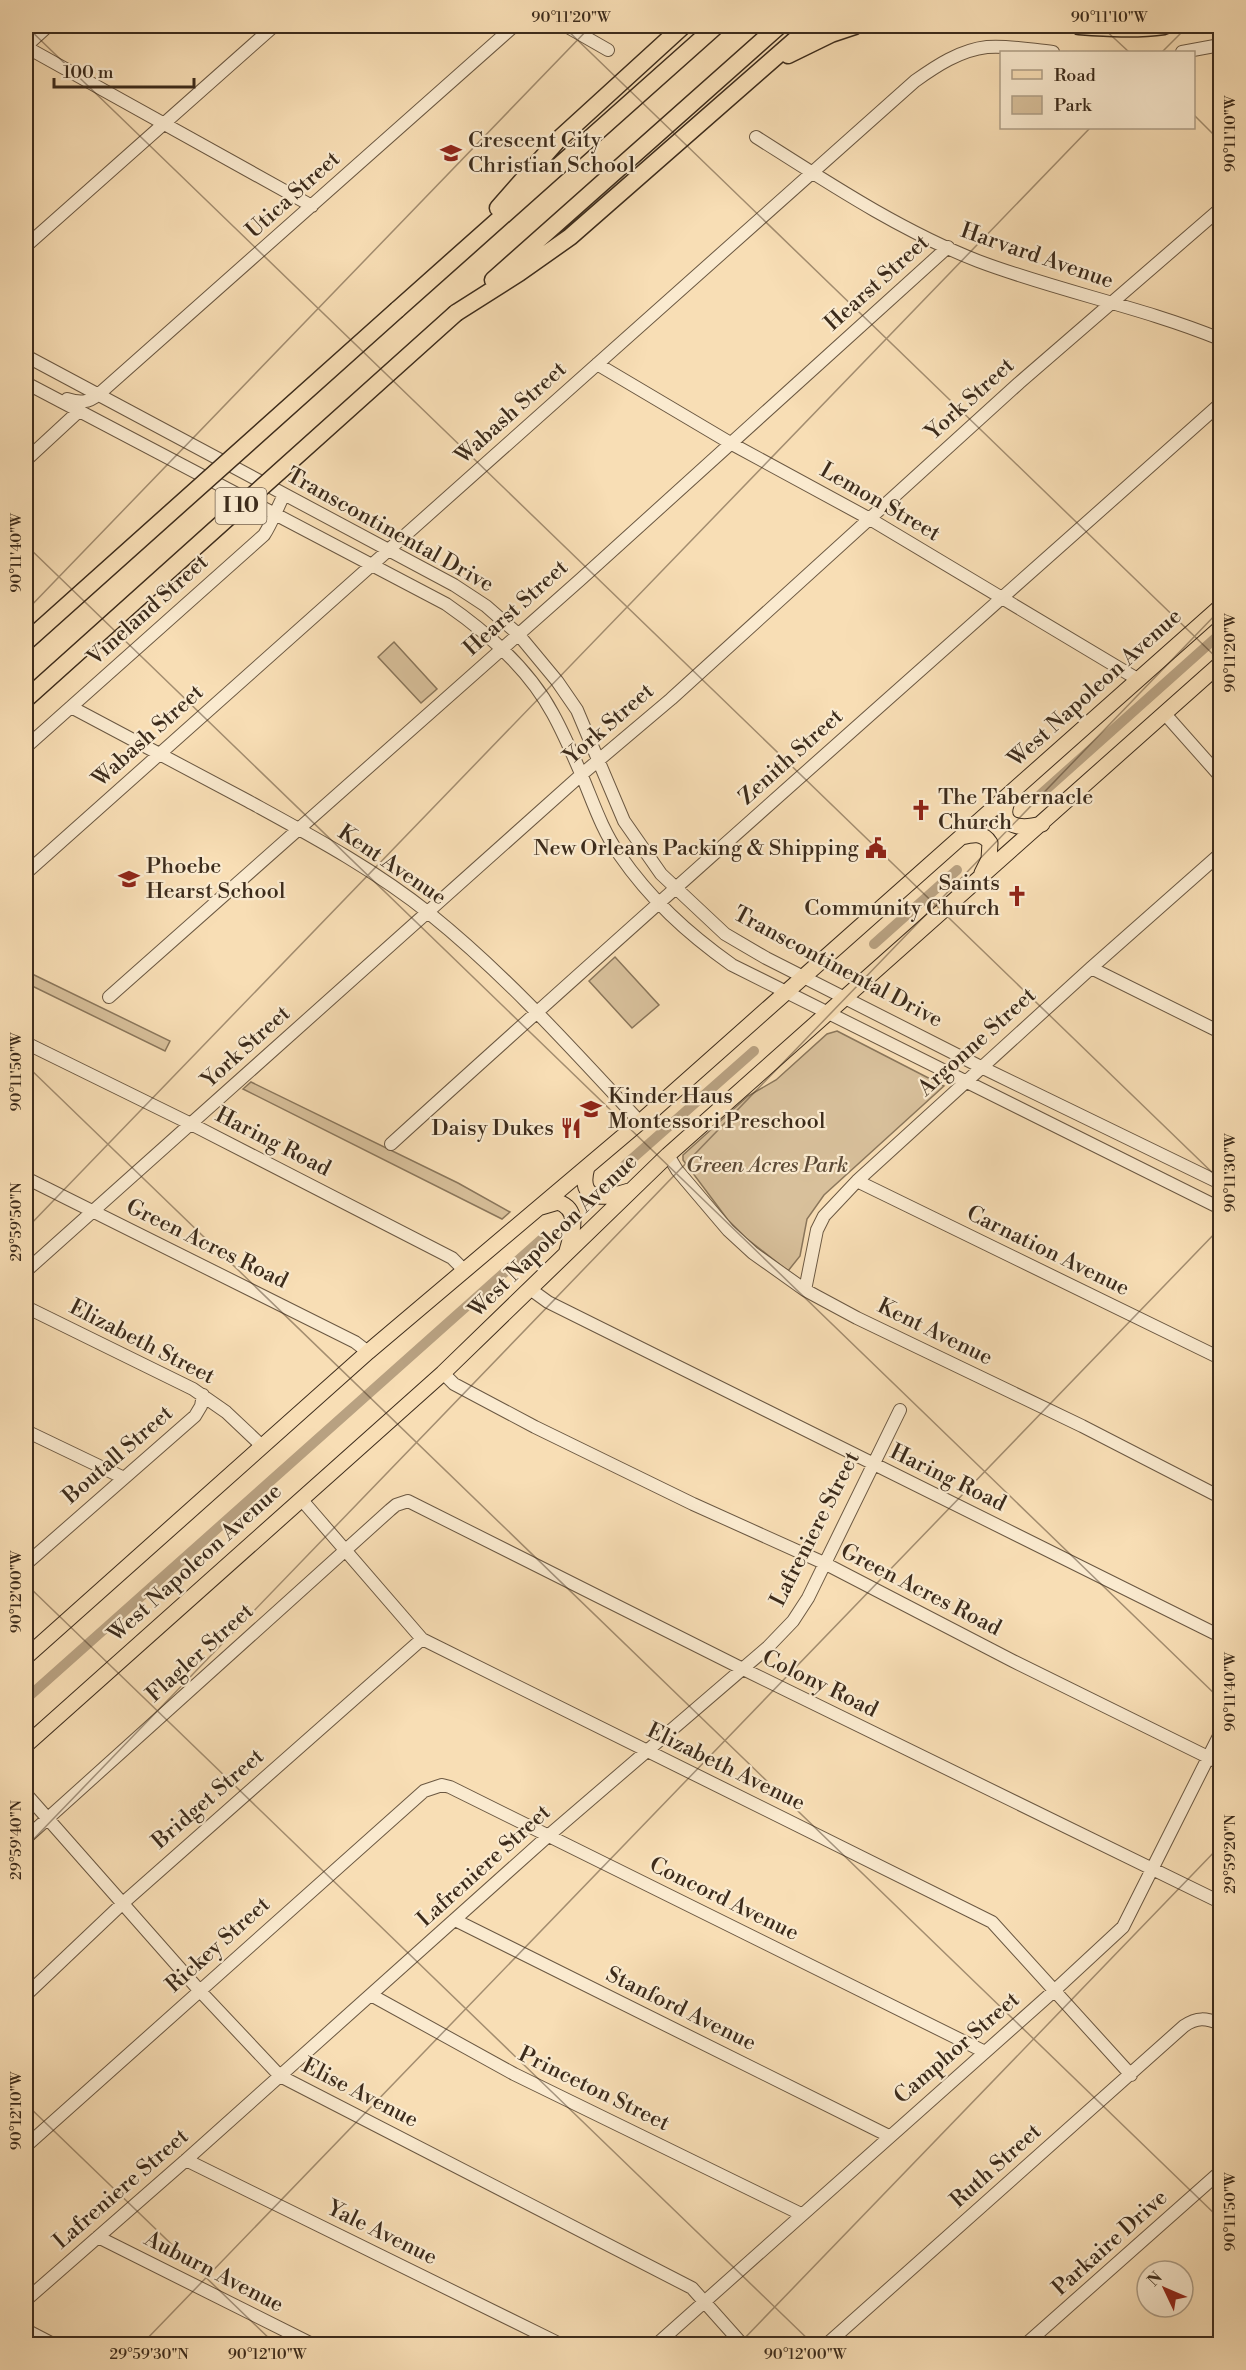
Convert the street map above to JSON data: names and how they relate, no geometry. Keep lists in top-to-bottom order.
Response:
{
  "streets": {
    "highway": ["I 10"],
    "main road": ["West Napoleon Avenue"],
    "street": [
      "Utica Street",
      "Harvard Avenue",
      "Hearst Street",
      "York Street",
      "Wabash Street",
      "Lemon Street",
      "Transcontinental Drive",
      "Vineland Street",
      "Zenith Street",
      "Kent Avenue",
      "Argonne Street",
      "Haring Road",
      "Green Acres Road",
      "Carnation Avenue",
      "Elizabeth Street",
      "Boutall Street",
      "Lafreniere Street",
      "Flagler Street",
      "Colony Road",
      "Elizabeth Avenue",
      "Bridget Street",
      "Concord Avenue",
      "Rickey Street",
      "Stanford Avenue",
      "Camphor Street",
      "Princeton Street",
      "Elise Avenue",
      "Ruth Street",
      "Yale Avenue",
      "Parkaire Drive",
      "Auburn Avenue"
    ]
  },
  "crossings": [
    ["Utica Street", "Transcontinental Drive"],
    ["Harvard Avenue", "Hearst Street"],
    ["Harvard Avenue", "York Street"],
    ["Harvard Avenue", "Wabash Street"],
    ["Hearst Street", "Lemon Street"],
    ["Hearst Street", "Transcontinental Drive"],
    ["Hearst Street", "Kent Avenue"],
    ["York Street", "Lemon Street"],
    ["York Street", "Transcontinental Drive"],
    ["York Street", "Kent Avenue"],
    ["York Street", "Haring Road"],
    ["York Street", "Green Acres Road"],
    ["Wabash Street", "Lemon Street"],
    ["Wabash Street", "Transcontinental Drive"],
    ["Wabash Street", "Kent Avenue"],
    ["Lemon Street", "West Napoleon Avenue"],
    ["Lemon Street", "Zenith Street"],
    ["Transcontinental Drive", "Vineland Street"],
    ["Transcontinental Drive", "West Napoleon Avenue"],
    ["Transcontinental Drive", "Zenith Street"],
    ["Transcontinental Drive", "Argonne Street"],
    ["Vineland Street", "Kent Avenue"],
    ["West Napoleon Avenue", "Kent Avenue"],
    ["West Napoleon Avenue", "Haring Road"],
    ["West Napoleon Avenue", "Green Acres Road"],
    ["West Napoleon Avenue", "Elizabeth Street"],
    ["West Napoleon Avenue", "Elizabeth Avenue"],
    ["Zenith Street", "Kent Avenue"],
    ["Kent Avenue", "Argonne Street"],
    ["Argonne Street", "Carnation Avenue"],
    ["Haring Road", "Lafreniere Street"],
    ["Green Acres Road", "Lafreniere Street"],
    ["Green Acres Road", "Camphor Street"],
    ["Elizabeth Street", "Boutall Street"],
    ["Lafreniere Street", "Colony Road"],
    ["Lafreniere Street", "Elizabeth Avenue"],
    ["Lafreniere Street", "Concord Avenue"],
    ["Lafreniere Street", "Stanford Avenue"],
    ["Lafreniere Street", "Princeton Street"],
    ["Lafreniere Street", "Elise Avenue"],
    ["Lafreniere Street", "Yale Avenue"],
    ["Lafreniere Street", "Auburn Avenue"],
    ["Flagler Street", "Colony Road"],
    ["Flagler Street", "Elizabeth Avenue"],
    ["Flagler Street", "Elise Avenue"],
    ["Colony Road", "Camphor Street"],
    ["Elizabeth Avenue", "Bridget Street"],
    ["Elizabeth Avenue", "Camphor Street"],
    ["Elizabeth Avenue", "Ruth Street"],
    ["Bridget Street", "Elise Avenue"],
    ["Concord Avenue", "Rickey Street"],
    ["Concord Avenue", "Camphor Street"],
    ["Rickey Street", "Elise Avenue"],
    ["Stanford Avenue", "Camphor Street"],
    ["Camphor Street", "Princeton Street"],
    ["Camphor Street", "Elise Avenue"]
  ],
  "parks": ["Green Acres Park"],
  "places": {
    "school or university": ["Crescent City Christian School", "Phoebe Hearst School", "Kinder Haus Montessori Preschool"],
    "church": ["The Tabernacle Church", "Saints Community Church"],
    "public building": ["New Orleans Packing & Shipping"],
    "restaurant": ["Daisy Dukes"]
  },
  "legend": ["Road", "Park"],
  "scale_bar": "100 m",
  "north": "top left",
  "coordinates": [
    "90°11'20\"W",
    "90°11'10\"W",
    "90°11'40\"W",
    "90°11'50\"W",
    "90°11'30\"W",
    "29°59'50\"N",
    "90°12'00\"W",
    "29°59'40\"N",
    "29°59'20\"N",
    "90°12'10\"W",
    "29°59'30\"N"
  ]
}
